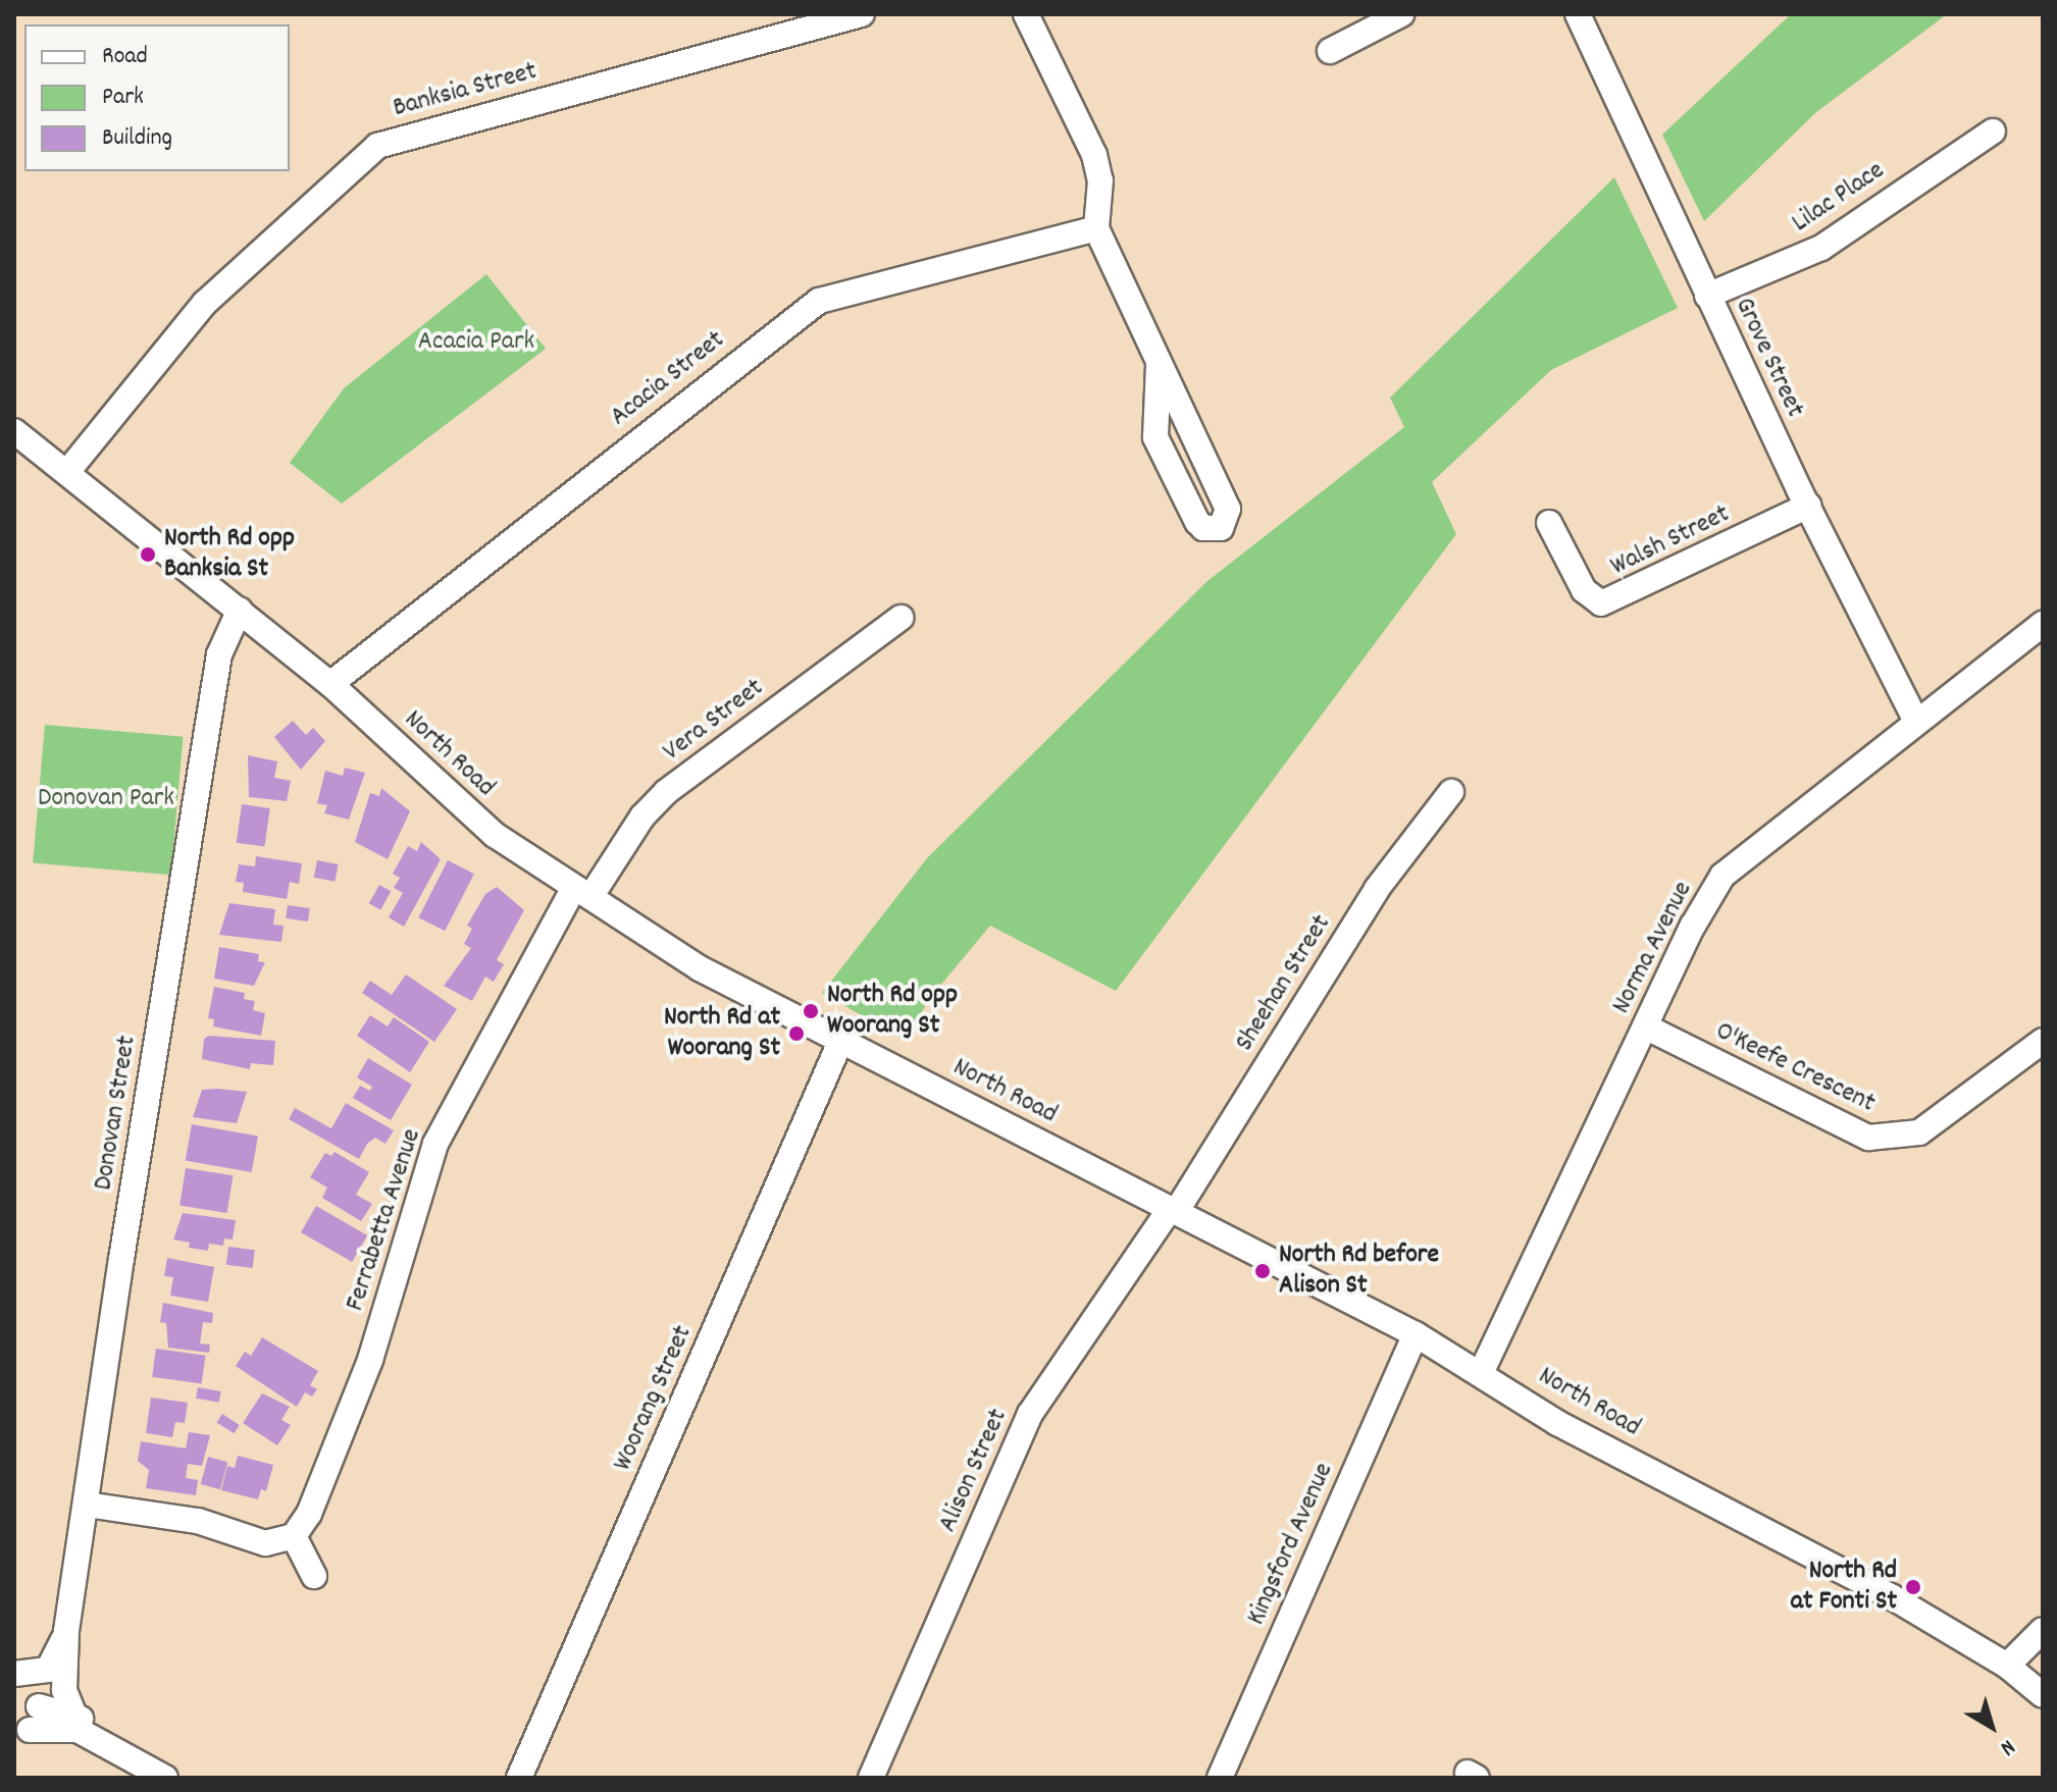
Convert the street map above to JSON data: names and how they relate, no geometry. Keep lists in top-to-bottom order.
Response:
{
  "streets": {
    "street": [
      "Banksia Street",
      "Lilac Place",
      "Grove Street",
      "Acacia Street",
      "Walsh Street",
      "Vera Street",
      "North Road",
      "Norma Avenue",
      "Sheehan Street",
      "O'Keefe Crescent",
      "Donovan Street",
      "Ferrabetta Avenue",
      "Woorang Street",
      "Alison Street",
      "Kingsford Avenue"
    ]
  },
  "crossings": [
    ["Banksia Street", "North Road"],
    ["Lilac Place", "Grove Street"],
    ["Grove Street", "Walsh Street"],
    ["Grove Street", "Norma Avenue"],
    ["Acacia Street", "North Road"],
    ["Vera Street", "North Road"],
    ["Vera Street", "Ferrabetta Avenue"],
    ["North Road", "Norma Avenue"],
    ["North Road", "Sheehan Street"],
    ["North Road", "Donovan Street"],
    ["North Road", "Ferrabetta Avenue"],
    ["North Road", "Woorang Street"],
    ["North Road", "Alison Street"],
    ["North Road", "Kingsford Avenue"],
    ["Norma Avenue", "O'Keefe Crescent"],
    ["Sheehan Street", "Alison Street"]
  ],
  "parks": ["Acacia Park", "Donovan Park"],
  "places": [
    "North Rd opp Banksia St",
    "North Rd opp Woorang St",
    "North Rd at Woorang St",
    "North Rd before Alison St",
    "North Rd at Fonti St"
  ],
  "legend": ["Road", "Park", "Building"],
  "north": "bottom right"
}
